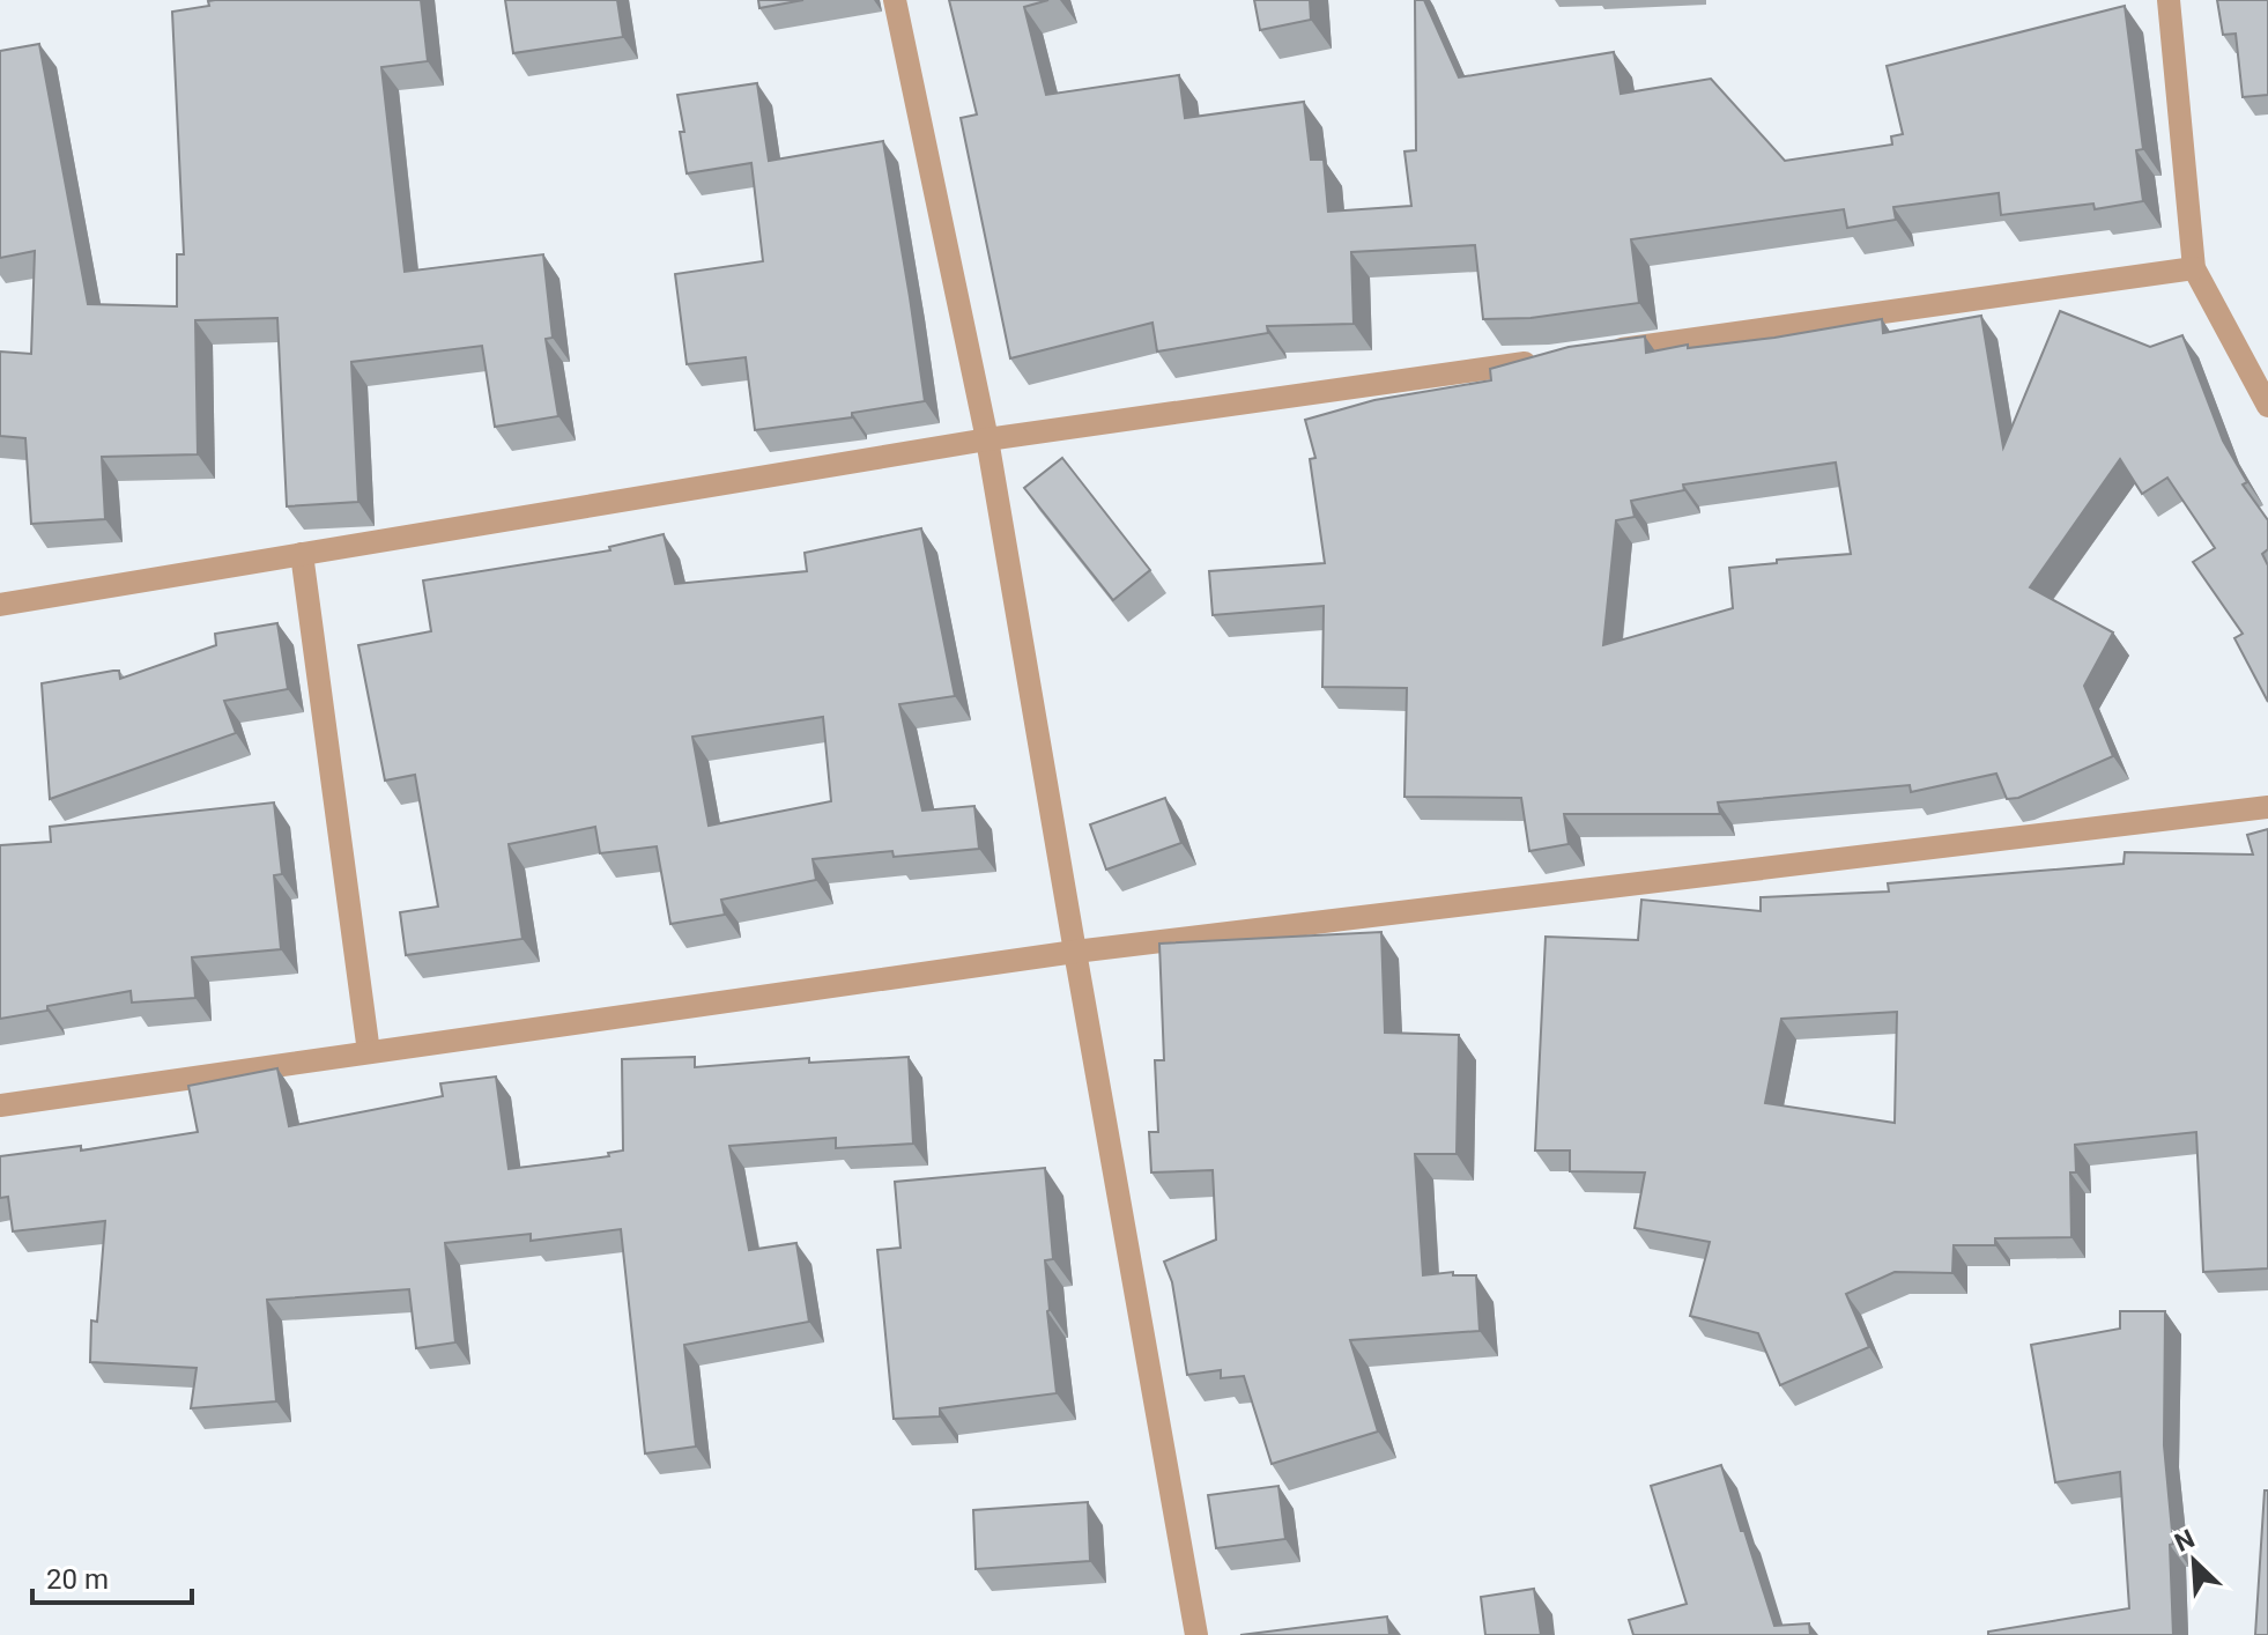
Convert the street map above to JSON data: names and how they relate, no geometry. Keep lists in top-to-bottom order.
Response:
{
  "scale_bar": "20 m",
  "north": "top left"
}
